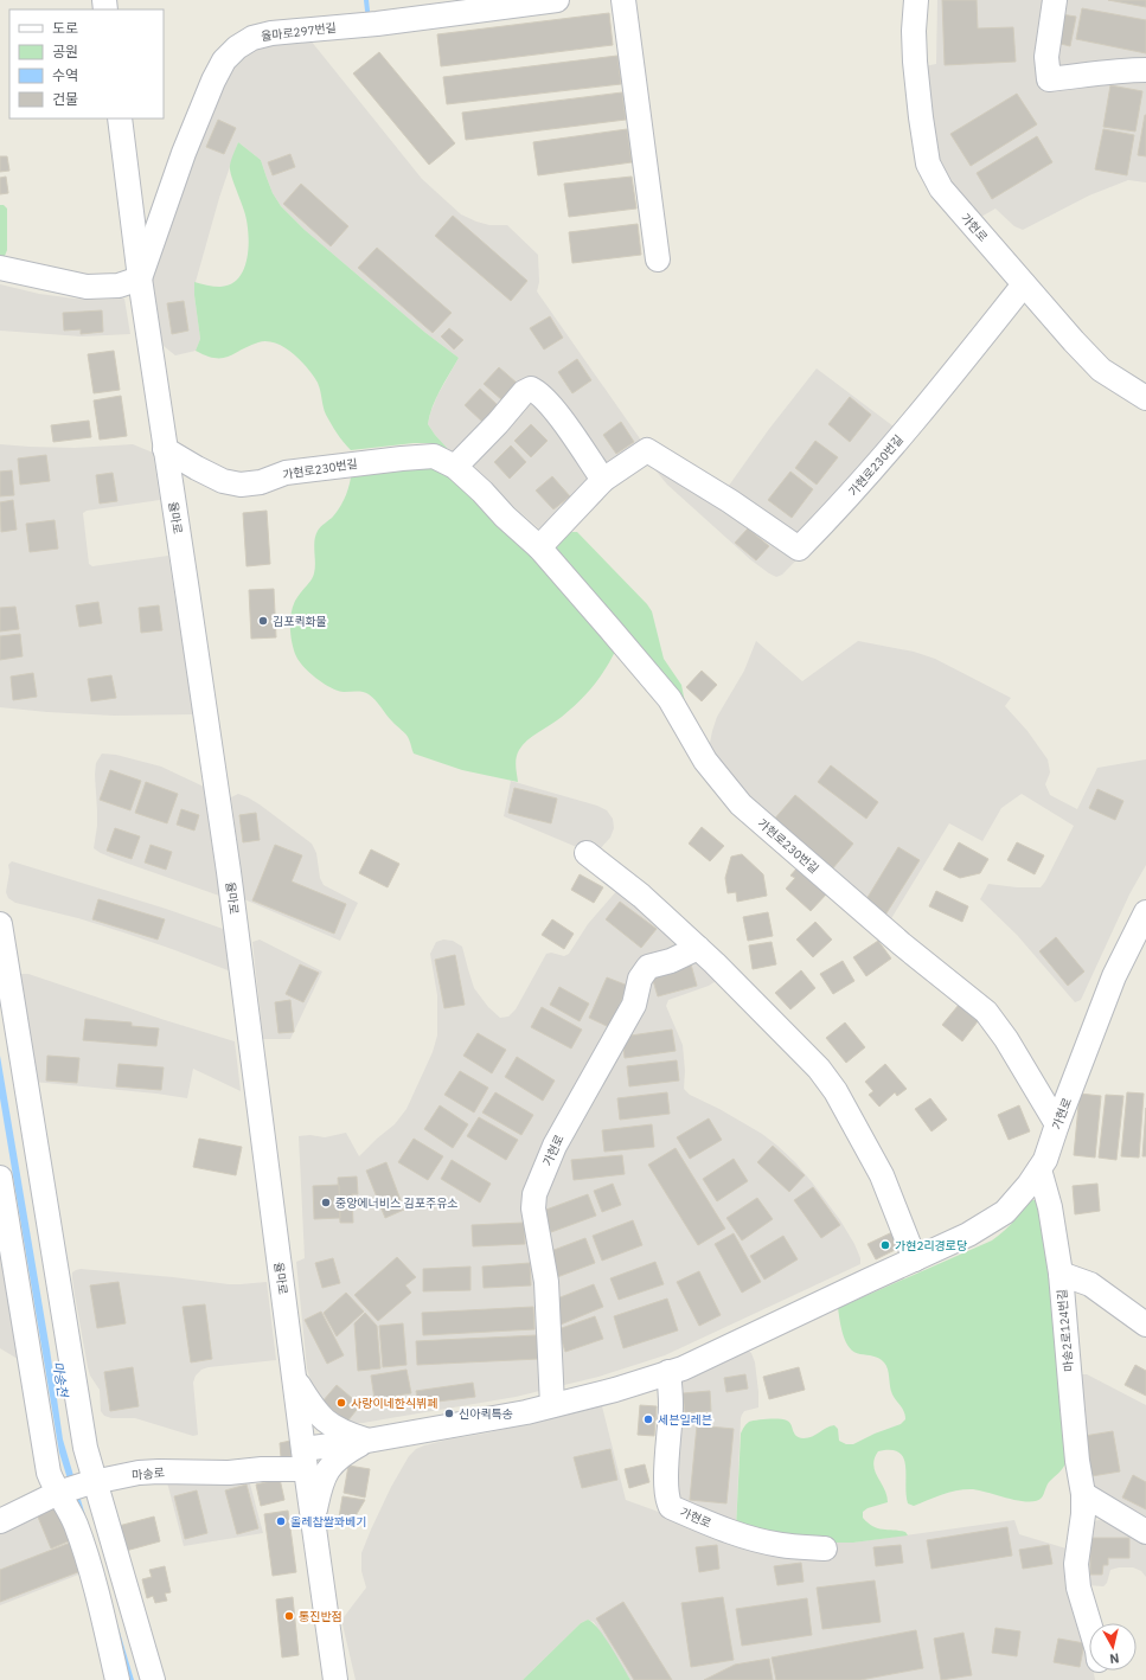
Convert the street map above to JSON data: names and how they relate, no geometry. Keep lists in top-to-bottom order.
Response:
{
  "streets": {
    "street": [
      "율마로297번길",
      "가현로",
      "가현로230번길",
      "율마로",
      "마송2로124번길",
      "마송로"
    ]
  },
  "crossings": [
    ["율마로297번길", "율마로"],
    ["가현로", "가현로230번길"],
    ["가현로", "율마로"],
    ["가현로", "마송2로124번길"],
    ["가현로", "마송로"],
    ["가현로230번길", "율마로"],
    ["율마로", "마송로"]
  ],
  "water": ["마송천"],
  "places": [
    "김포퀵화물",
    "중앙에너비스 김포주유소",
    "가현2리경로당",
    "사랑이네한식뷔페",
    "신아퀵특송",
    "세븐일레븐",
    "올레찹쌀꽈베기",
    "통진반점"
  ],
  "legend": [
    "도로",
    "공원",
    "수역",
    "건물"
  ],
  "north": "bottom"
}
